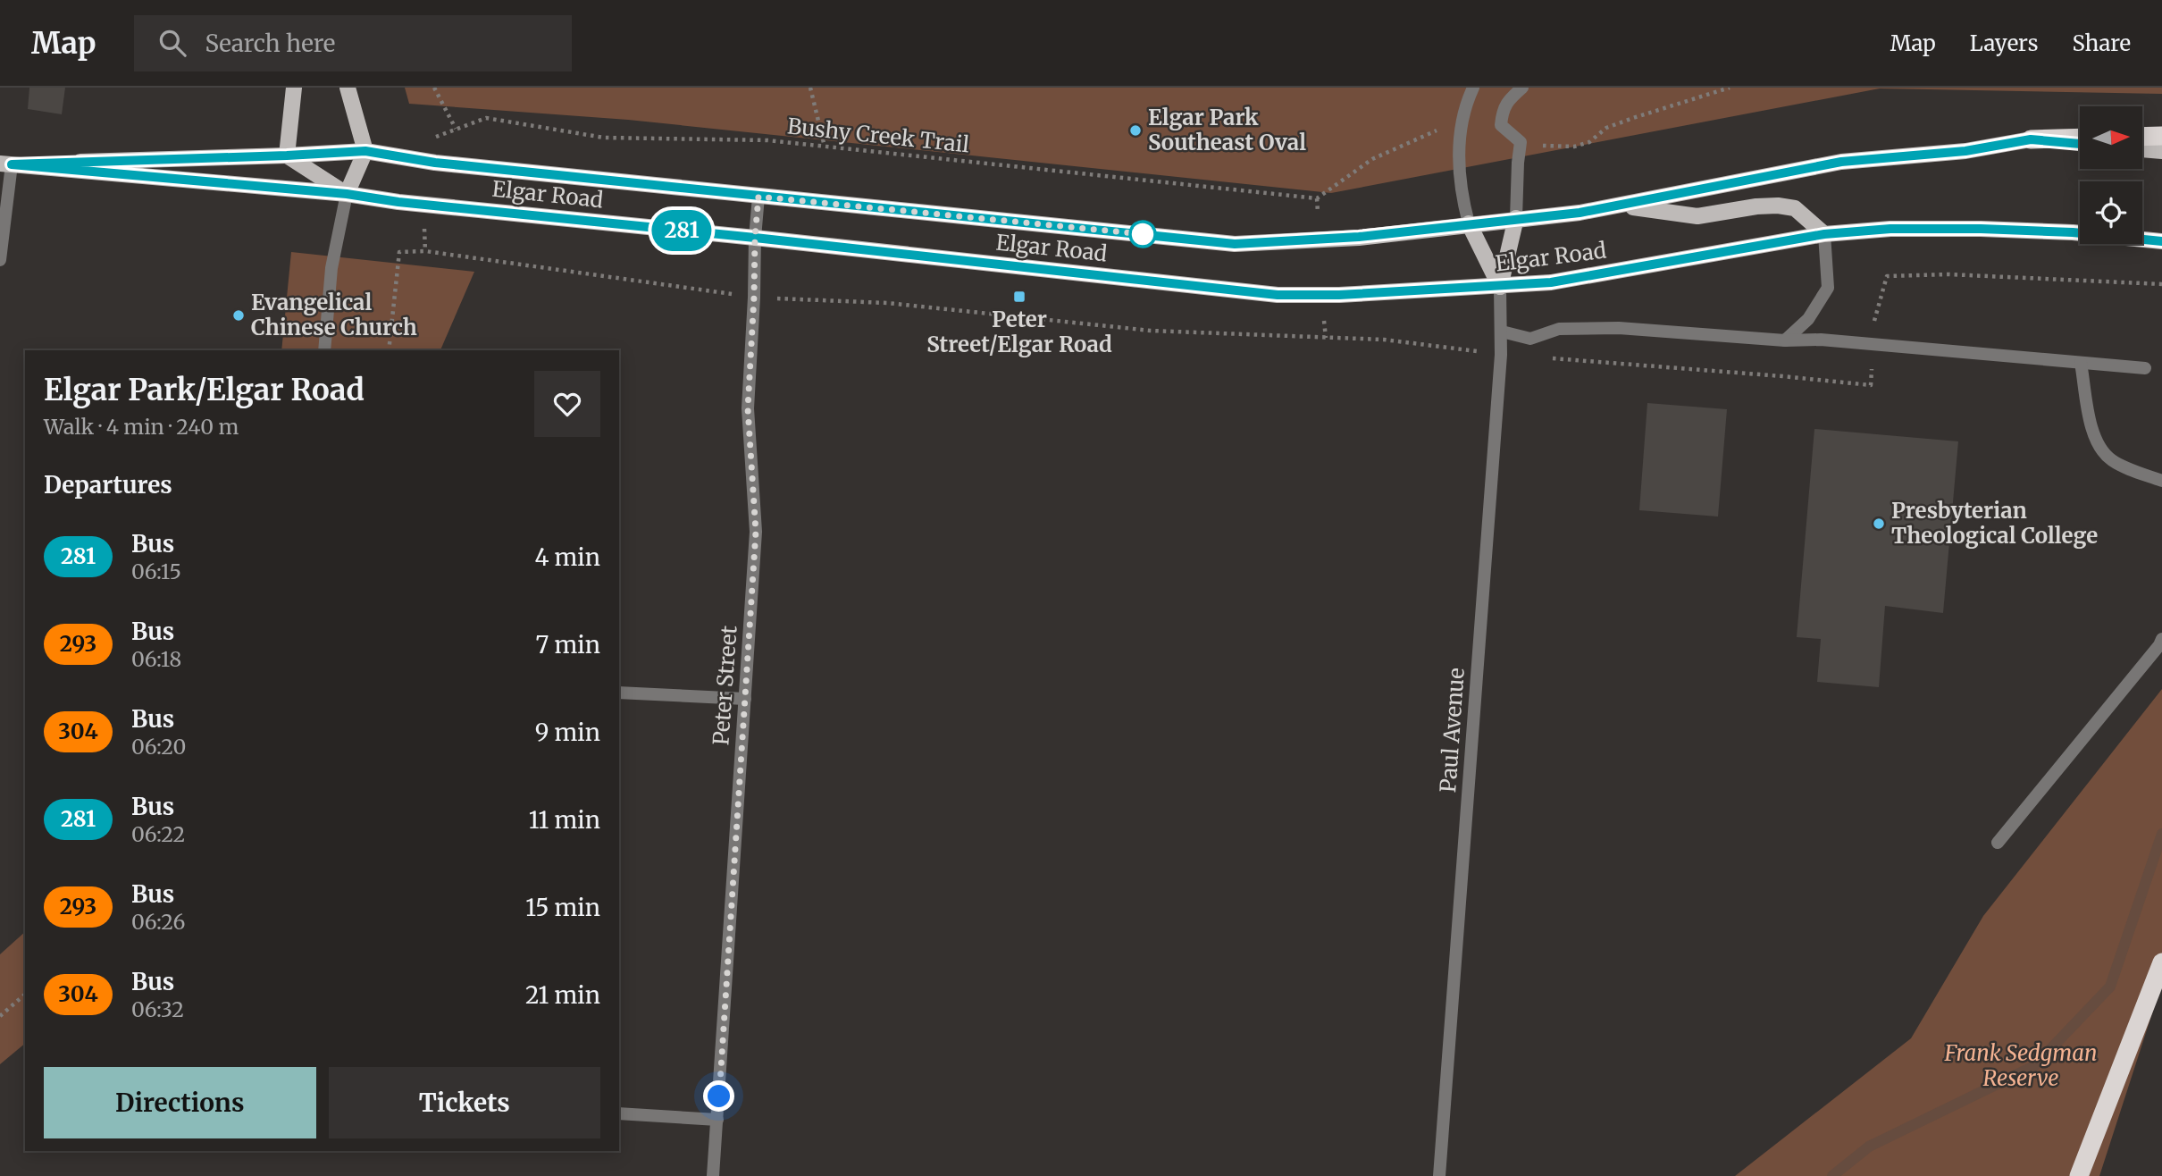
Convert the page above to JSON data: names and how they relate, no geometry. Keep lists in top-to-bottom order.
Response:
{
  "streets": {
    "main road": ["Elgar Road"],
    "street": ["Peter Street", "Paul Avenue"],
    "path": ["Bushy Creek Trail"]
  },
  "crossings": [
    ["Elgar Road", "Peter Street"],
    ["Elgar Road", "Paul Avenue"]
  ],
  "parks": ["Frank Sedgman Reserve"],
  "places": {
    "other": ["Elgar Park Southeast Oval", "Evangelical Chinese Church", "Presbyterian Theological College"],
    "transit": ["Peter Street/Elgar Road"]
  },
  "lines": ["bus line 281"],
  "north": "right",
  "page": {
    "header": "Map",
    "search": "Search here",
    "nav": ["Map", "Layers", "Share"],
    "on_map": "281",
    "heading": [
      ["Elgar Park/Elgar Road", "Walk · 4 min · 240 m"],
      "Departures"
    ],
    "list": [
      {
        "mark": "281",
        "name": "Bus",
        "note": "06:15",
        "value": "4 min"
      },
      {
        "mark": "293",
        "name": "Bus",
        "note": "06:18",
        "value": "7 min"
      },
      {
        "mark": "304",
        "name": "Bus",
        "note": "06:20",
        "value": "9 min"
      },
      {
        "mark": "281",
        "name": "Bus",
        "note": "06:22",
        "value": "11 min"
      },
      {
        "mark": "293",
        "name": "Bus",
        "note": "06:26",
        "value": "15 min"
      },
      {
        "mark": "304",
        "name": "Bus",
        "note": "06:32",
        "value": "21 min"
      }
    ],
    "buttons": ["Directions", "Tickets"]
  }
}
